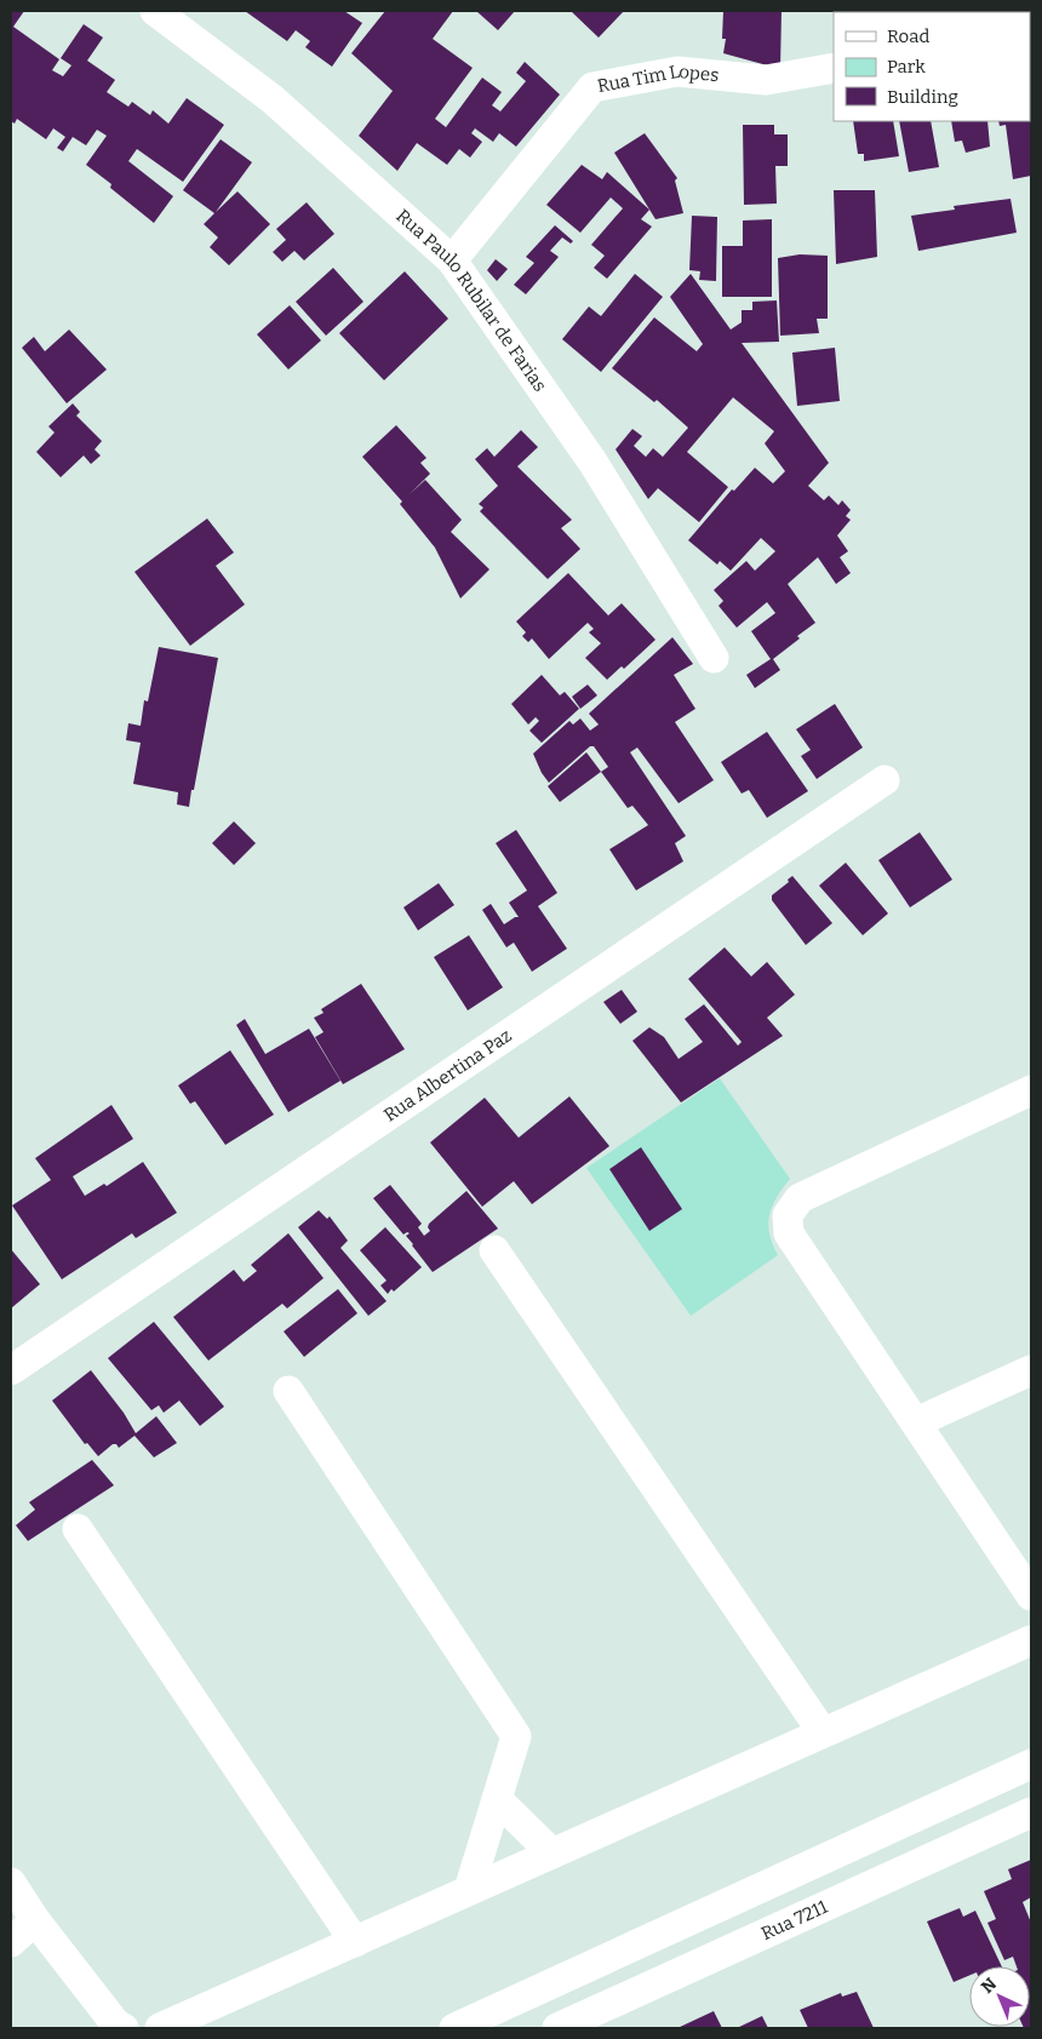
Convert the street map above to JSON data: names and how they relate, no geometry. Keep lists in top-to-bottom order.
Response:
{
  "streets": {
    "street": [
      "Rua Tim Lopes",
      "Rua Paulo Rubilar de Farias",
      "Rua Albertina Paz",
      "Rua 7211"
    ]
  },
  "crossings": [
    ["Rua Tim Lopes", "Rua Paulo Rubilar de Farias"]
  ],
  "legend": ["Road", "Park", "Building"],
  "north": "top left"
}
